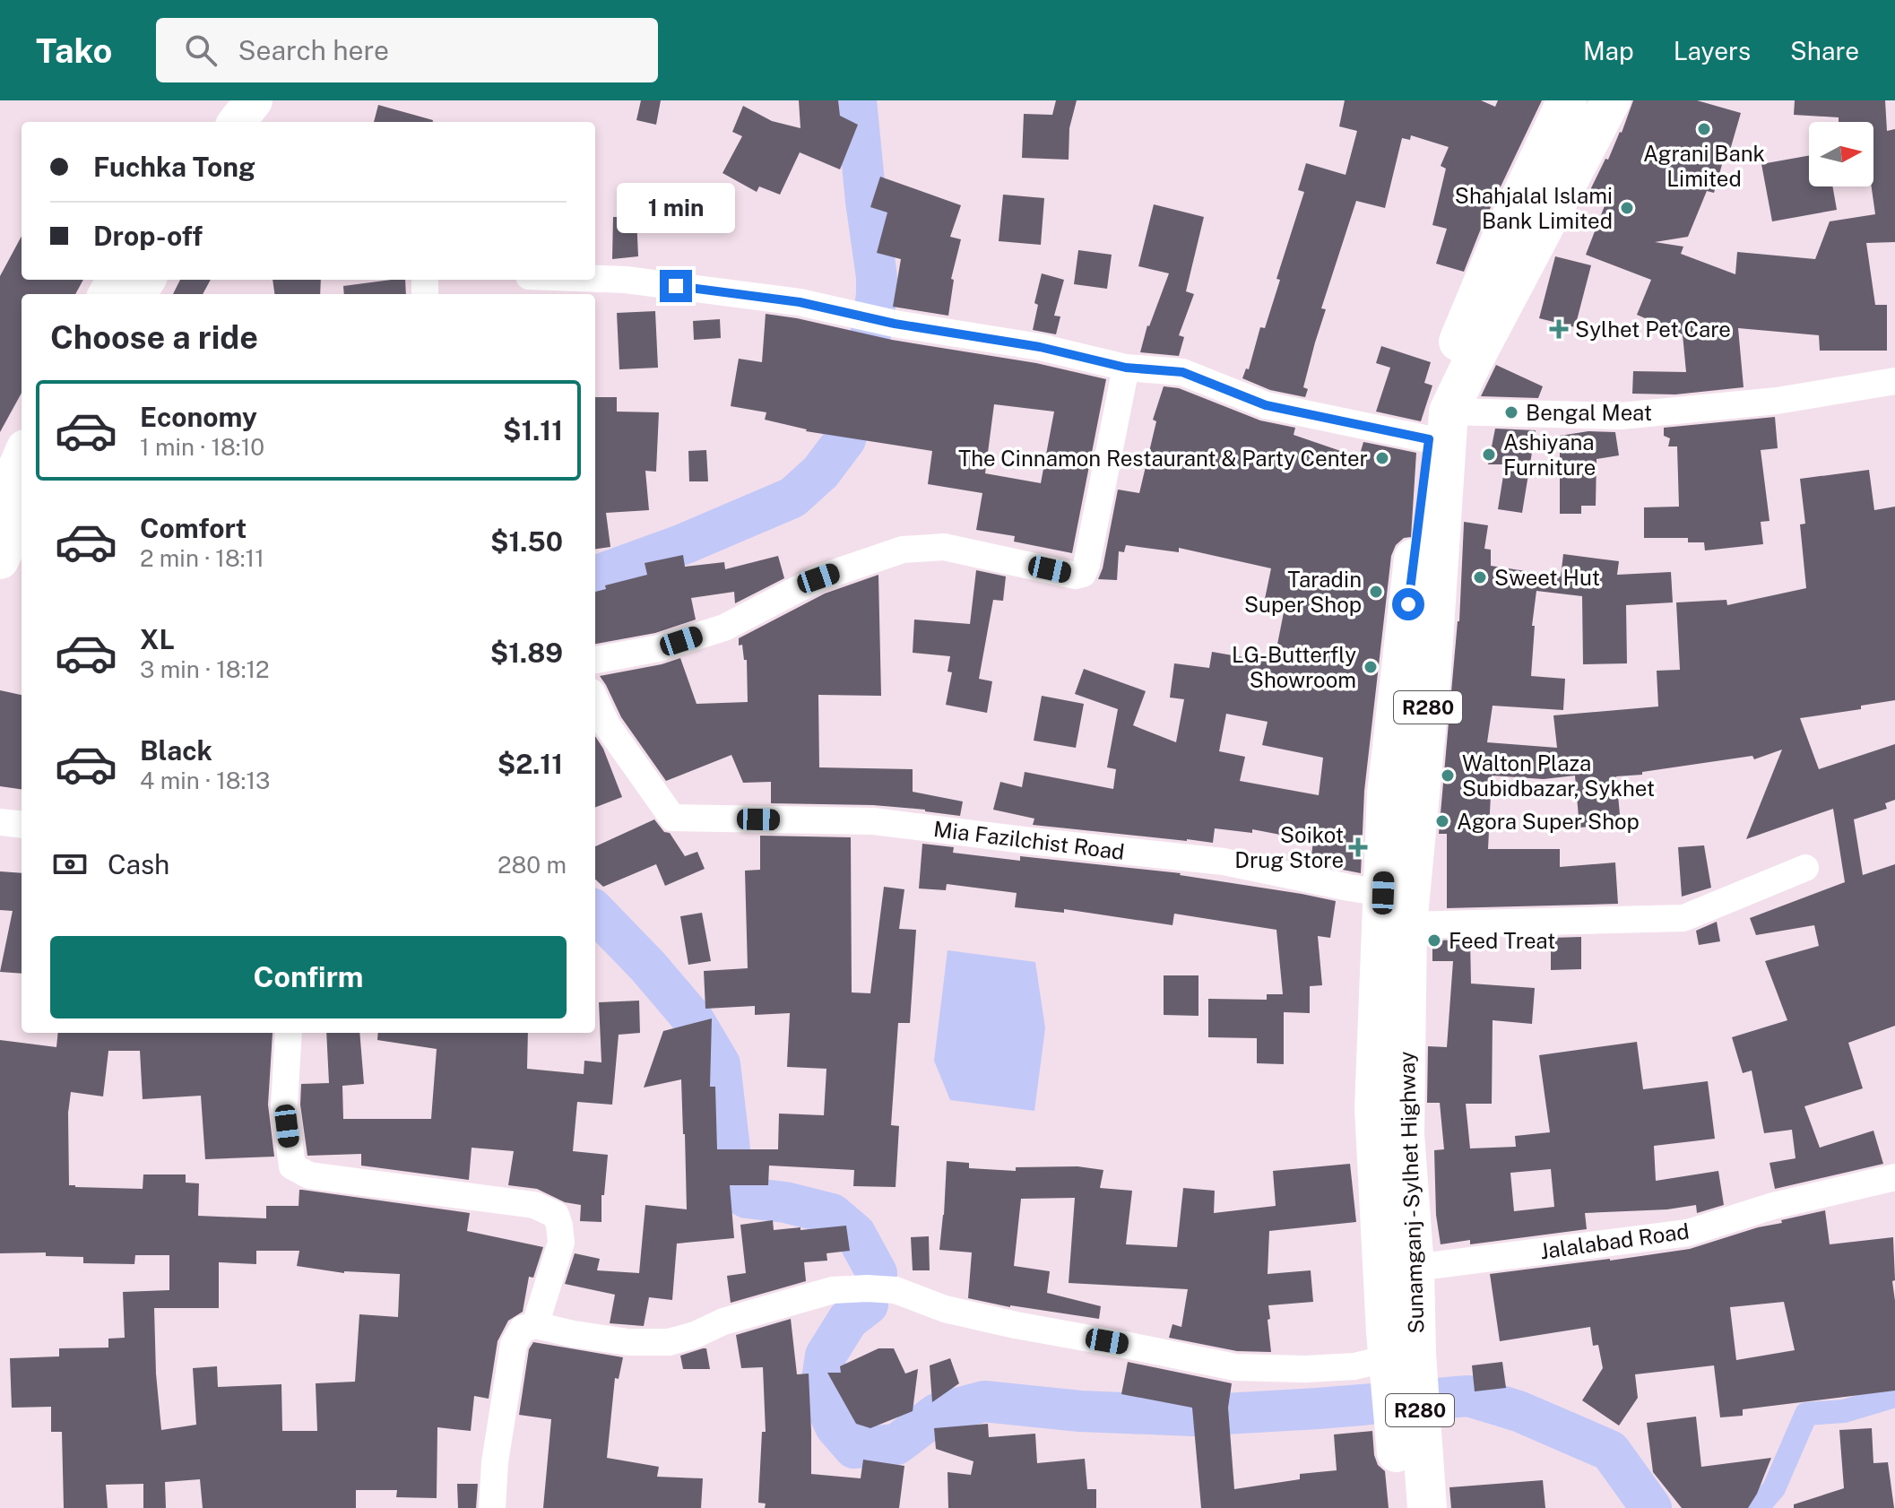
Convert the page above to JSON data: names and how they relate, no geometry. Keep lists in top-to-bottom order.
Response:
{
  "streets": {
    "main road": ["R280", "Sunamganj - Sylhet Highway"],
    "street": ["Mia Fazilchist Road", "Jalalabad Road"]
  },
  "crossings": [
    ["Mia Fazilchist Road", "Sunamganj - Sylhet Highway"],
    ["Sunamganj - Sylhet Highway", "Jalalabad Road"]
  ],
  "places": {
    "other": [
      "Agrani Bank Limited",
      "Shahjalal Islami Bank Limited",
      "Bengal Meat",
      "Ashiyana Furniture",
      "The Cinnamon Restaurant & Party Center",
      "Sweet Hut",
      "Taradin Super Shop",
      "LG-Butterfly Showroom",
      "Walton Plaza Subidbazar, Sykhet",
      "Agora Super Shop",
      "Feed Treat"
    ],
    "health": ["Sylhet Pet Care", "Soikot Drug Store"]
  },
  "north": "right",
  "page": {
    "header": "Tako",
    "search": "Search here",
    "nav": ["Map", "Layers", "Share"],
    "banner": ["Fuchka Tong", "Drop-off"],
    "bubble": "1 min",
    "heading": "Choose a ride",
    "list": [
      {
        "name": "Economy",
        "note": "1 min · 18:10",
        "value": "$1.11"
      },
      {
        "name": "Comfort",
        "note": "2 min · 18:11",
        "value": "$1.50"
      },
      {
        "name": "XL",
        "note": "3 min · 18:12",
        "value": "$1.89"
      },
      {
        "name": "Black",
        "note": "4 min · 18:13",
        "value": "$2.11"
      }
    ],
    "pay": ["Cash", "280 m"],
    "buttons": "Confirm"
  }
}
